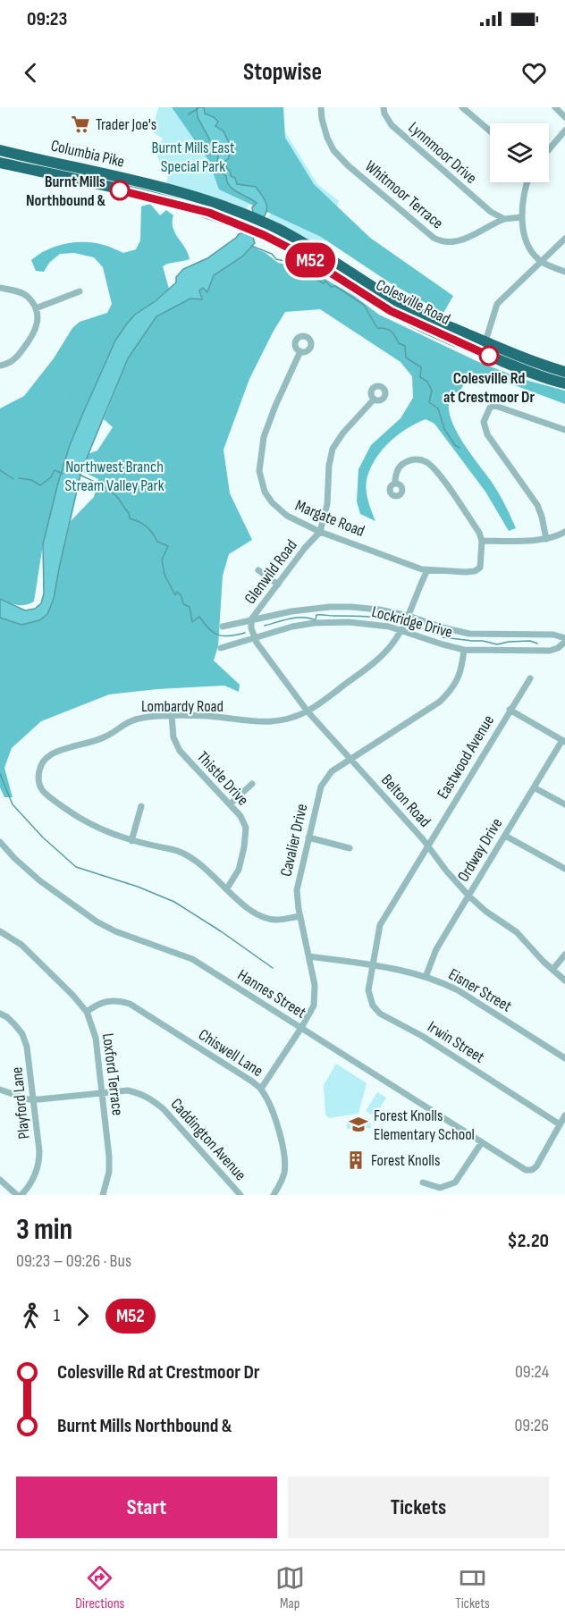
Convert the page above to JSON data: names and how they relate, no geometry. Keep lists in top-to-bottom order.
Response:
{
  "streets": {
    "highway": ["Columbia Pike", "Colesville Road"],
    "street": [
      "Lynnmoor Drive",
      "Whitmoor Terrace",
      "Margate Road",
      "Glenwild Road",
      "Lockridge Drive",
      "Lombardy Road",
      "Eastwood Avenue",
      "Thistle Drive",
      "Belton Road",
      "Cavalier Drive",
      "Ordway Drive",
      "Eisner Street",
      "Hannes Street",
      "Irwin Street",
      "Chiswell Lane",
      "Loxford Terrace",
      "Playford Lane",
      "Caddington Avenue"
    ]
  },
  "crossings": [
    ["Lynnmoor Drive", "Whitmoor Terrace"],
    ["Columbia Pike", "Colesville Road"],
    ["Margate Road", "Glenwild Road"],
    ["Margate Road", "Lombardy Road"],
    ["Glenwild Road", "Lockridge Drive"],
    ["Lockridge Drive", "Lombardy Road"],
    ["Lockridge Drive", "Belton Road"],
    ["Lockridge Drive", "Cavalier Drive"],
    ["Lombardy Road", "Thistle Drive"],
    ["Lombardy Road", "Belton Road"],
    ["Lombardy Road", "Cavalier Drive"],
    ["Eastwood Avenue", "Belton Road"],
    ["Eastwood Avenue", "Eisner Street"],
    ["Eastwood Avenue", "Irwin Street"],
    ["Belton Road", "Cavalier Drive"],
    ["Belton Road", "Ordway Drive"],
    ["Cavalier Drive", "Eisner Street"],
    ["Cavalier Drive", "Hannes Street"],
    ["Cavalier Drive", "Chiswell Lane"],
    ["Ordway Drive", "Eisner Street"],
    ["Eisner Street", "Irwin Street"],
    ["Hannes Street", "Irwin Street"],
    ["Chiswell Lane", "Loxford Terrace"],
    ["Loxford Terrace", "Caddington Avenue"],
    ["Playford Lane", "Caddington Avenue"]
  ],
  "parks": ["Burnt Mills East Special Park", "Northwest Branch Stream Valley Park"],
  "places": {
    "supermarket": ["Trader Joe's"],
    "other": ["Burnt Mills Northbound &", "Colesville Rd at Crestmoor Dr"],
    "school or university": ["Forest Knolls Elementary School"],
    "building": ["Forest Knolls"]
  },
  "lines": ["bus line M52"],
  "page": {
    "status": "09:23",
    "header": "Stopwise",
    "on_map": "M52",
    "heading": ["3 min", "09:23 – 09:26 · Bus", "$2.20"],
    "legs": ["1", "M52"],
    "list": [
      {
        "name": "Colesville Rd at Crestmoor Dr",
        "value": "09:24"
      },
      {
        "name": "Burnt Mills Northbound &",
        "value": "09:26"
      }
    ],
    "buttons": ["Start", "Tickets"],
    "tabs": ["Directions", "Map", "Tickets"]
  }
}
